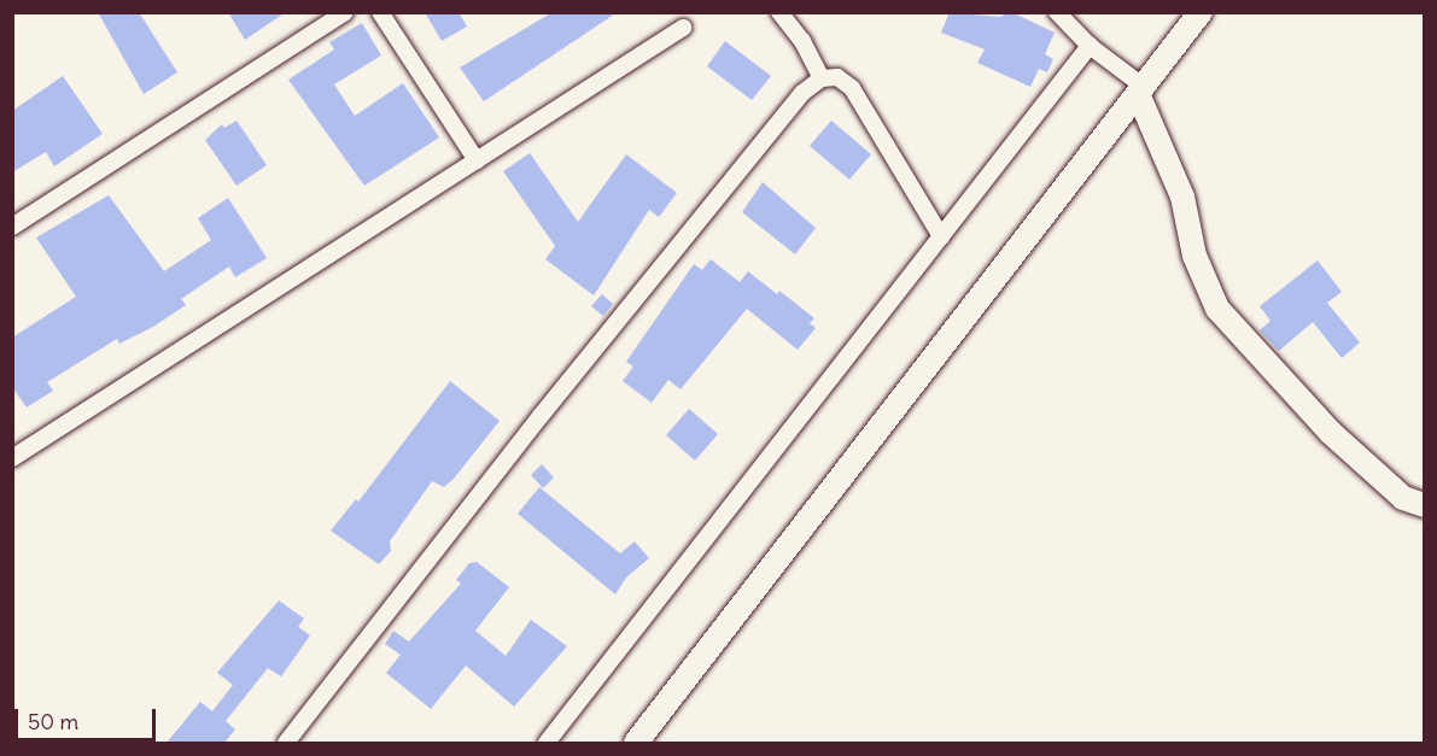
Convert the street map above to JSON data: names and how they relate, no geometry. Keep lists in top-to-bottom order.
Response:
{
  "scale_bar": "50 m"
}
